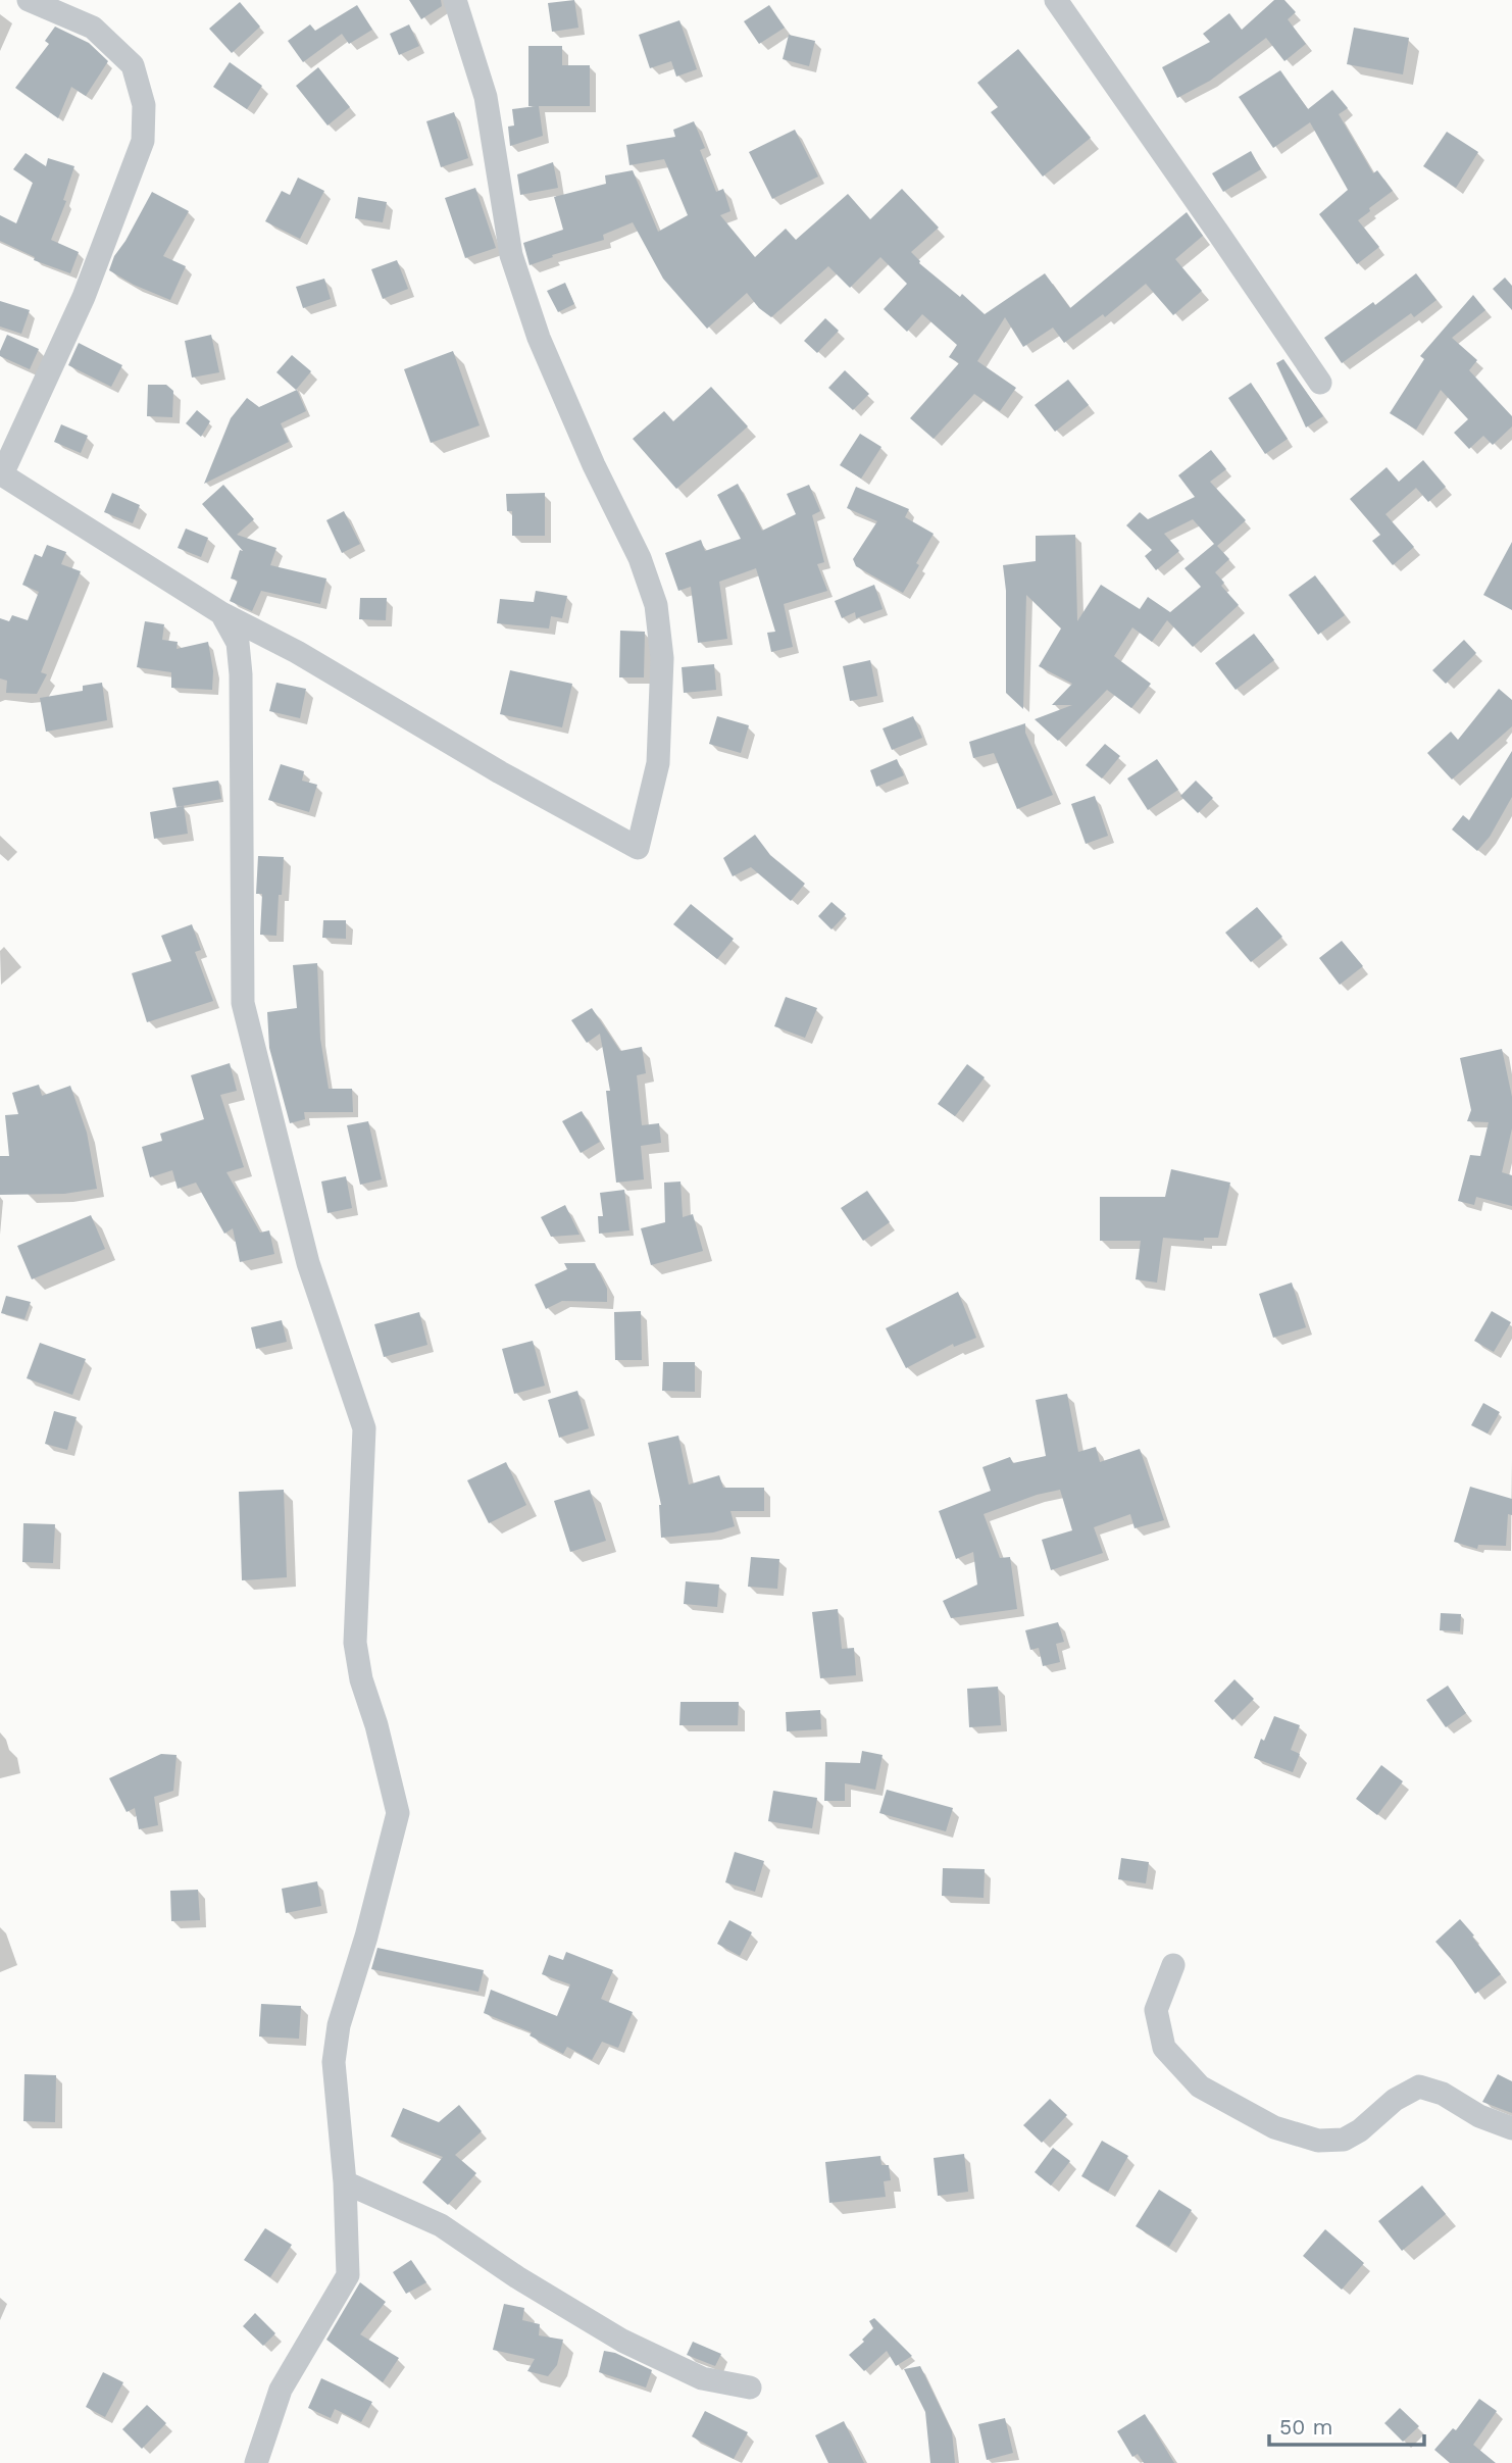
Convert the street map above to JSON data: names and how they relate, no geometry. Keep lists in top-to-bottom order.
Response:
{
  "scale_bar": "50 m"
}
